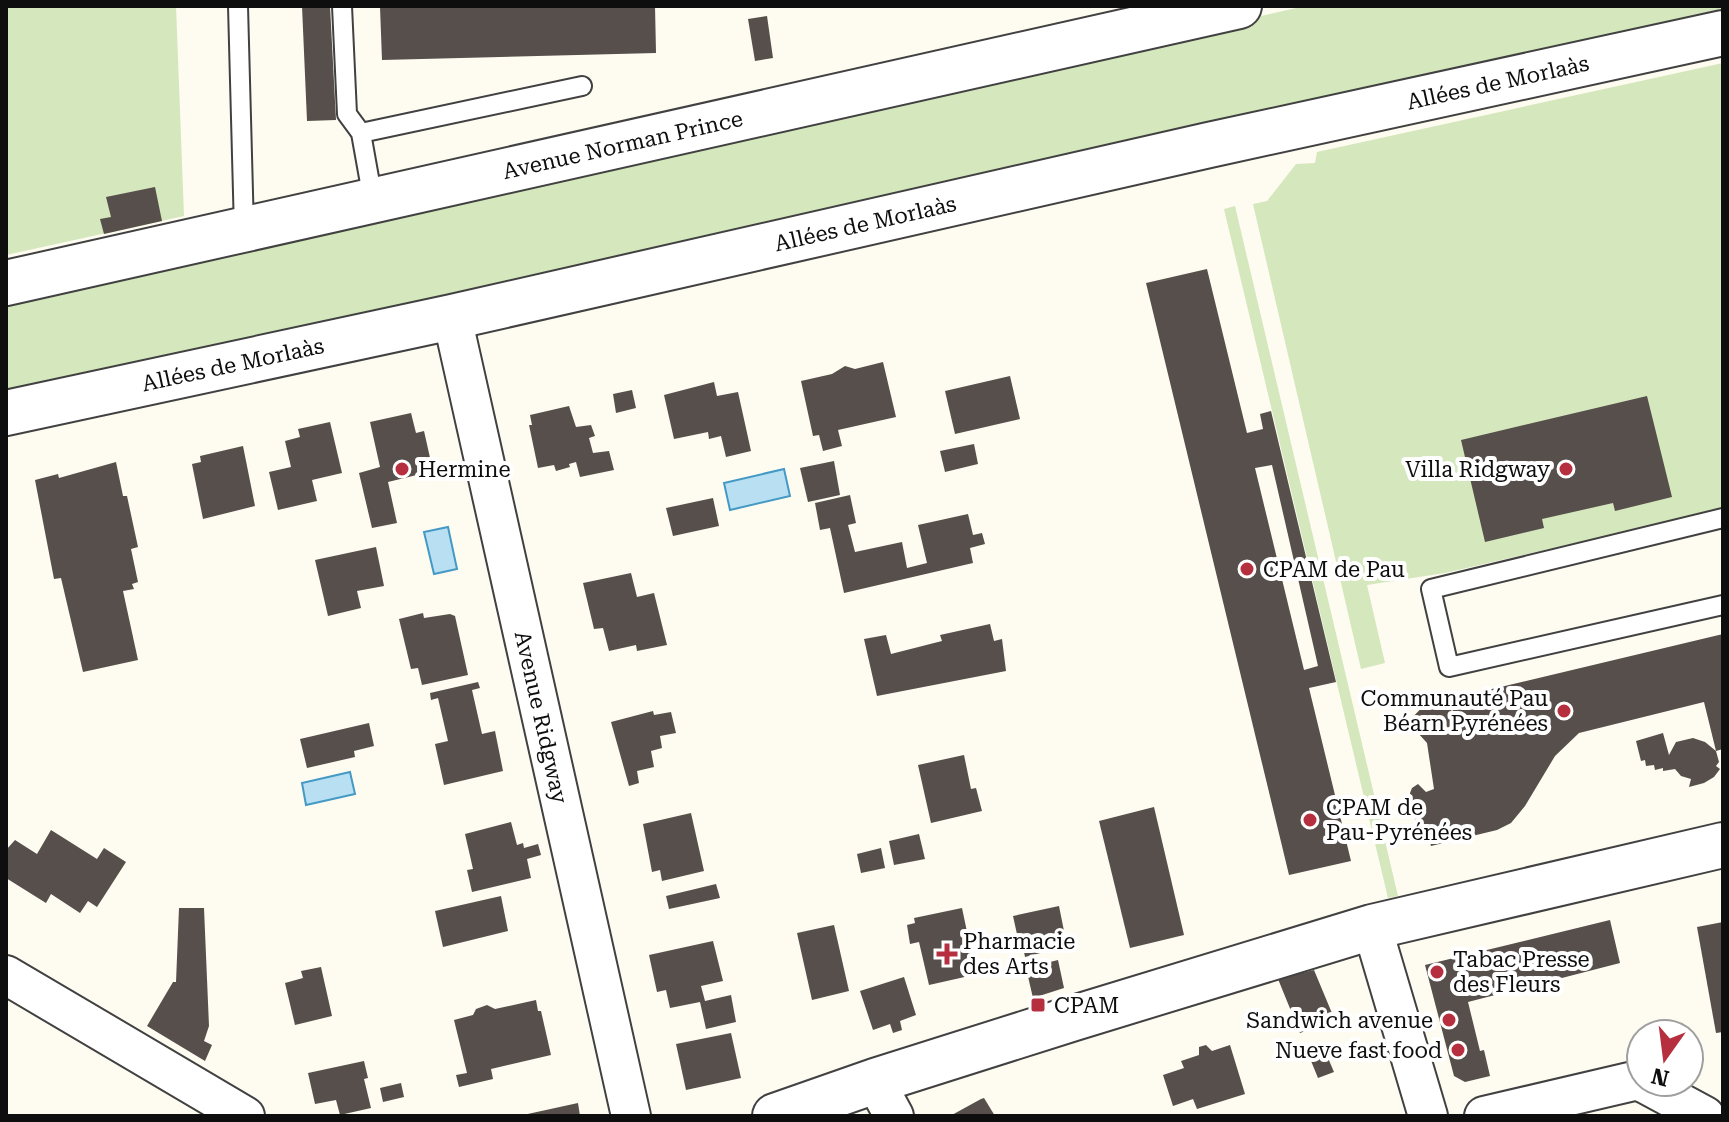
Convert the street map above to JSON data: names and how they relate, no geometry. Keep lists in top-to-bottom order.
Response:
{
  "streets": {
    "street": ["Allées de Morlaàs", "Avenue Norman Prince", "Avenue Ridgway"]
  },
  "crossings": [
    ["Allées de Morlaàs", "Avenue Ridgway"]
  ],
  "places": {
    "other": [
      "Hermine",
      "Villa Ridgway",
      "CPAM de Pau",
      "Communauté Pau Béarn Pyrénées",
      "CPAM de Pau-Pyrénées",
      "Tabac Presse des Fleurs",
      "Sandwich avenue",
      "Nueve fast food"
    ],
    "health": ["Pharmacie des Arts"],
    "transit": ["CPAM"]
  },
  "north": "bottom"
}
